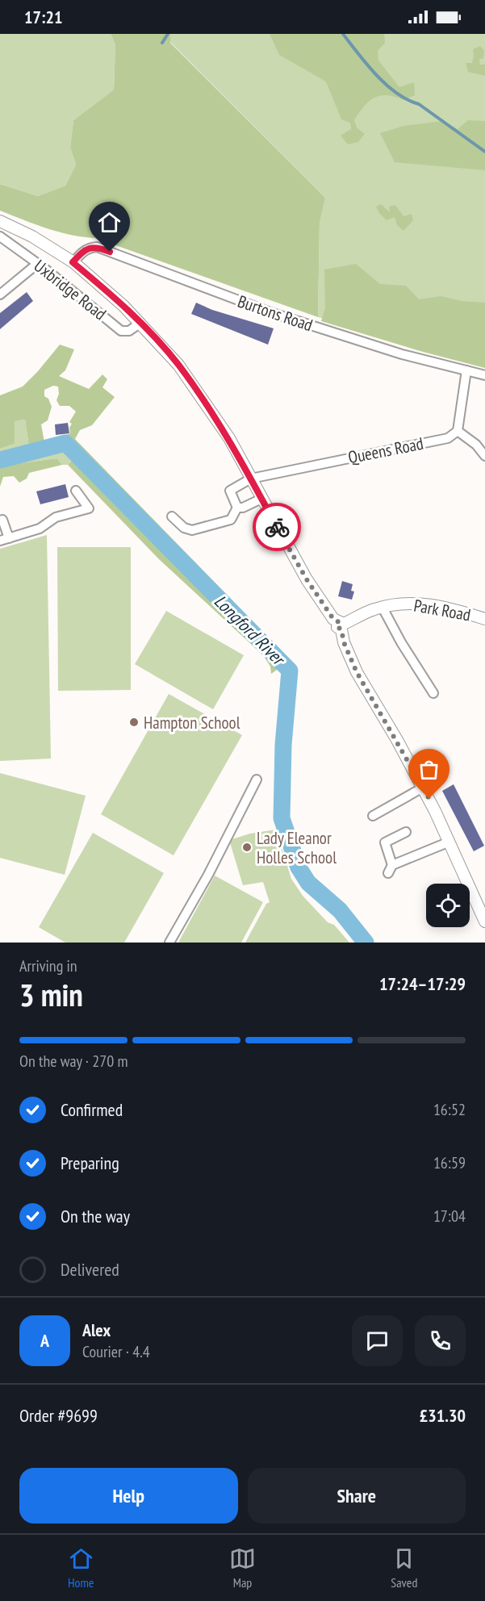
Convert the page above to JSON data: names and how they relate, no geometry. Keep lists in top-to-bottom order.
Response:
{
  "streets": {
    "main road": ["Uxbridge Road", "Park Road"],
    "street": ["Burtons Road", "Queens Road"]
  },
  "crossings": [
    ["Uxbridge Road", "Burtons Road"],
    ["Uxbridge Road", "Queens Road"],
    ["Uxbridge Road", "Park Road"]
  ],
  "water": ["Longford River"],
  "places": ["Hampton School", "Lady Eleanor Holles School"],
  "page": {
    "status": "17:21",
    "heading": ["3 min", "Arriving in", "17:24–17:29"],
    "panel": [
      "Alex",
      "Courier · 4.4",
      "Order #9699",
      "£31.30"
    ],
    "bar": "On the way · 270 m",
    "list": [
      ["Confirmed", "16:52"],
      ["Preparing", "16:59"],
      ["On the way", "17:04"],
      "Delivered"
    ],
    "round": "A",
    "buttons": ["Help", "Share"],
    "tabs": ["Home", "Map", "Saved"]
  }
}
